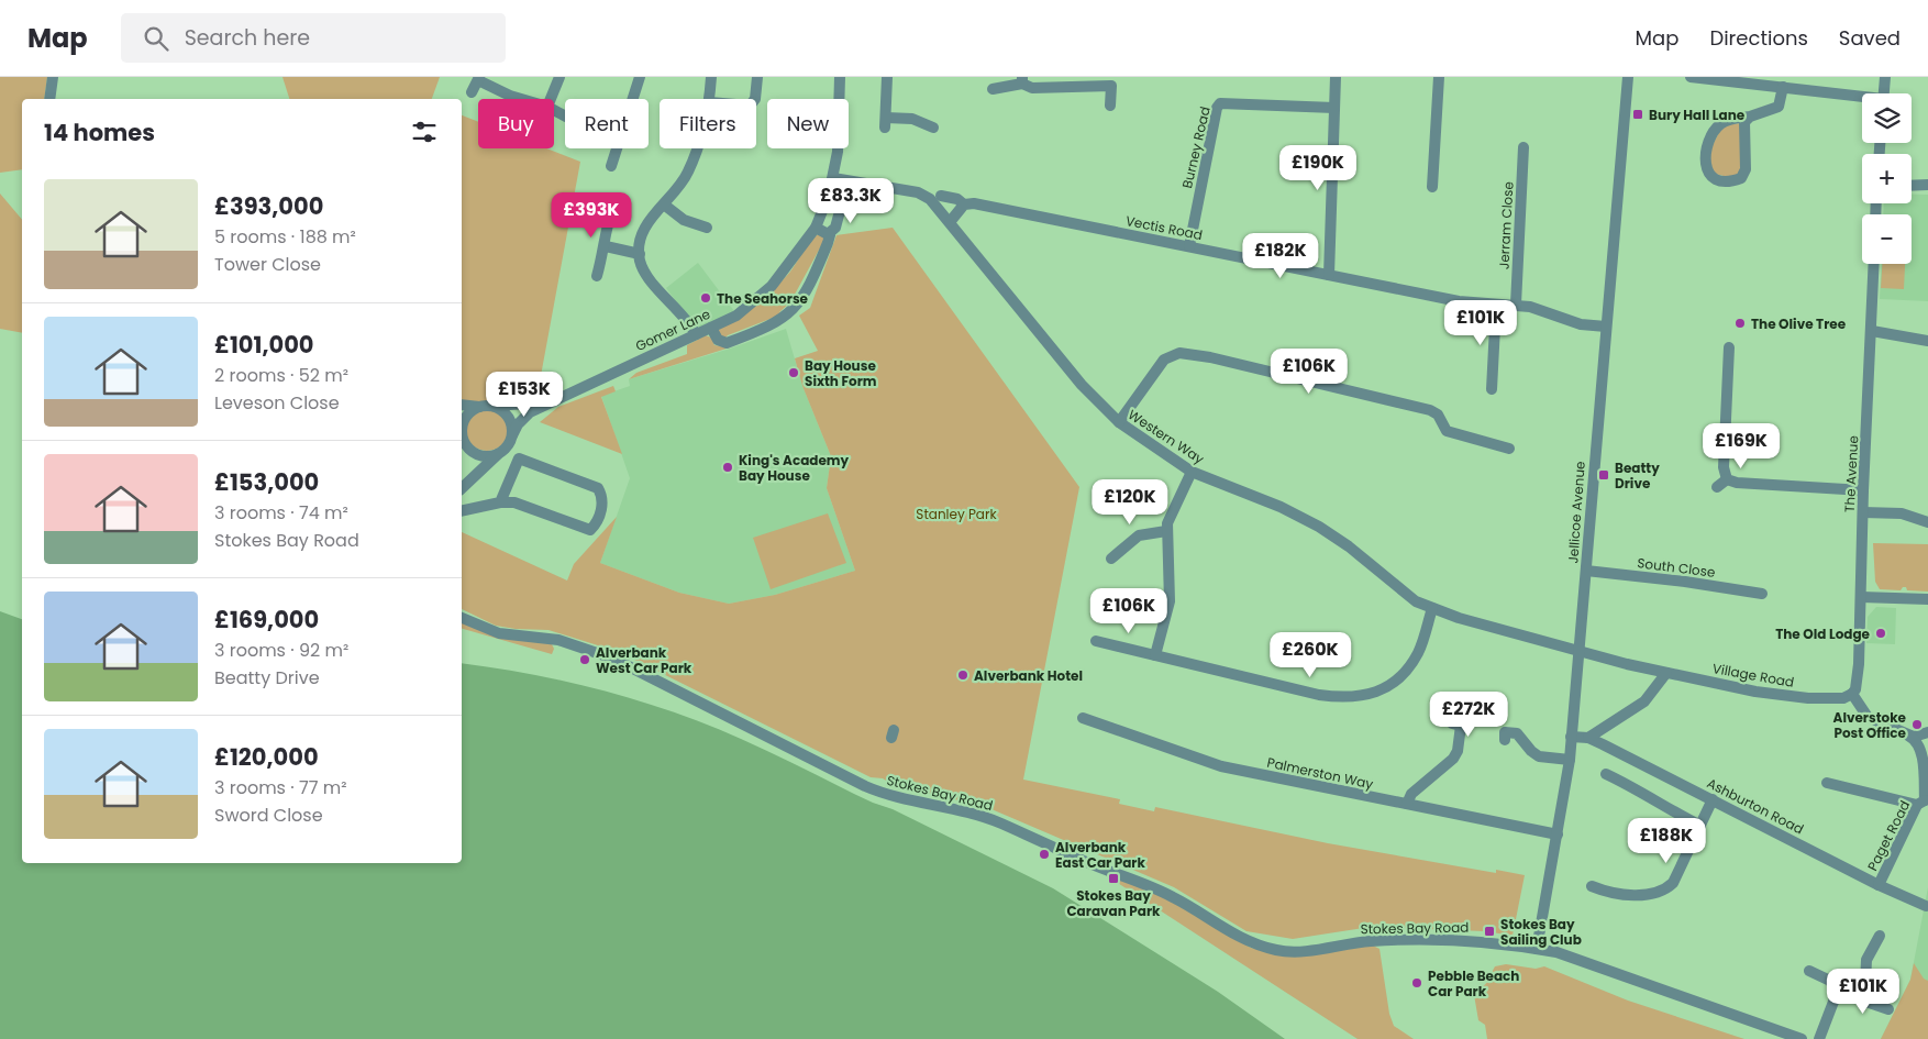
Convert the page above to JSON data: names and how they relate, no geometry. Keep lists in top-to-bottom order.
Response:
{
  "streets": {
    "street": [
      "Burney Road",
      "Jerram Close",
      "Vectis Road",
      "Gomer Lane",
      "Western Way",
      "The Avenue",
      "Jellicoe Avenue",
      "South Close",
      "Village Road",
      "Palmerston Way",
      "Stokes Bay Road",
      "Ashburton Road",
      "Paget Road"
    ]
  },
  "crossings": [
    ["Burney Road", "Vectis Road"],
    ["Jerram Close", "Vectis Road"],
    ["Vectis Road", "Jellicoe Avenue"],
    ["Gomer Lane", "Western Way"],
    ["Western Way", "Jellicoe Avenue"],
    ["Western Way", "Village Road"],
    ["The Avenue", "Village Road"],
    ["Jellicoe Avenue", "South Close"],
    ["Jellicoe Avenue", "Village Road"],
    ["Jellicoe Avenue", "Palmerston Way"],
    ["Jellicoe Avenue", "Stokes Bay Road"],
    ["Jellicoe Avenue", "Ashburton Road"],
    ["Ashburton Road", "Paget Road"]
  ],
  "parks": ["Stanley Park"],
  "places": {
    "transit": [
      "Bury Hall Lane",
      "Beatty Drive",
      "Stokes Bay Caravan Park",
      "Stokes Bay Sailing Club"
    ],
    "other": [
      "The Seahorse",
      "The Olive Tree",
      "Bay House Sixth Form",
      "King's Academy Bay House",
      "The Old Lodge",
      "Alverbank West Car Park",
      "Alverbank Hotel",
      "Alverstoke Post Office",
      "Alverbank East Car Park",
      "Pebble Beach Car Park"
    ]
  },
  "page": {
    "header": "Map",
    "search": "Search here",
    "nav": ["Map", "Directions", "Saved"],
    "map_buttons": ["+", "−"],
    "chip": [
      "Buy",
      "Rent",
      "Filters",
      "New"
    ],
    "heading": "14 homes",
    "price": [
      "£190K",
      "£83.3K",
      "£393K",
      "£182K",
      "£101K",
      "£106K",
      "£153K",
      "£169K",
      "£120K",
      "£106K",
      "£260K",
      "£272K",
      "£188K",
      "£101K"
    ],
    "list": [
      {
        "name": "£393,000",
        "note": "5 rooms · 188 m² · Tower Close"
      },
      {
        "name": "£101,000",
        "note": "2 rooms · 52 m² · Leveson Close"
      },
      {
        "name": "£153,000",
        "note": "3 rooms · 74 m² · Stokes Bay Road"
      },
      {
        "name": "£169,000",
        "note": "3 rooms · 92 m² · Beatty Drive"
      },
      {
        "name": "£120,000",
        "note": "3 rooms · 77 m² · Sword Close"
      }
    ]
  }
}
